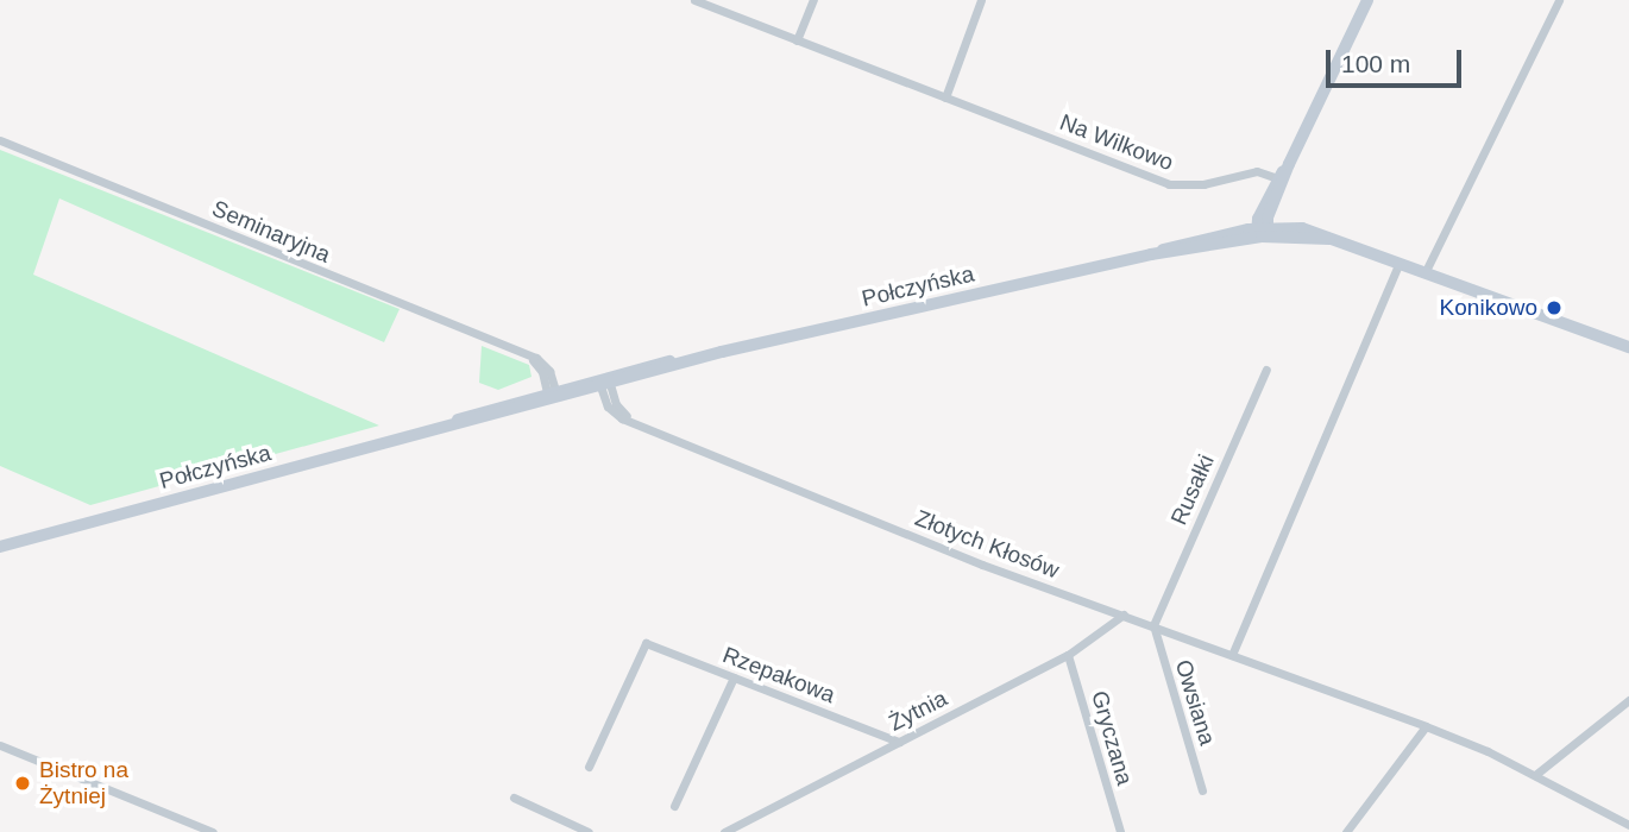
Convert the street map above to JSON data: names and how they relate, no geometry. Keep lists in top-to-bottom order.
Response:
{
  "streets": {
    "main road": ["Połczyńska"],
    "street": [
      "Na Wilkowo",
      "Seminaryjna",
      "Rusałki",
      "Złotych Kłosów",
      "Rzepakowa",
      "Owsiana",
      "Żytnia",
      "Gryczana"
    ]
  },
  "crossings": [
    ["Seminaryjna", "Połczyńska"],
    ["Połczyńska", "Złotych Kłosów"],
    ["Rusałki", "Złotych Kłosów"],
    ["Rusałki", "Owsiana"],
    ["Złotych Kłosów", "Owsiana"],
    ["Złotych Kłosów", "Żytnia"],
    ["Rzepakowa", "Żytnia"],
    ["Żytnia", "Gryczana"]
  ],
  "places": ["Konikowo", "Bistro na Żytniej"],
  "scale_bar": "100 m"
}
